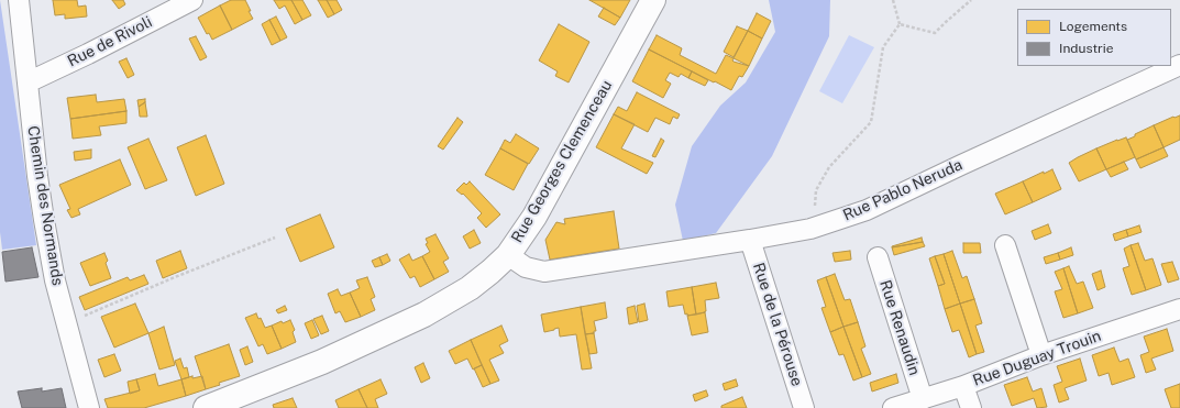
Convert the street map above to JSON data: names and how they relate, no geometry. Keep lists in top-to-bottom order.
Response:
{
  "streets": {
    "main road": ["Rue Georges Clemenceau"],
    "street": [
      "Rue de Rivoli",
      "Rue Pablo Neruda",
      "Chemin des Normands",
      "Rue de la Pérouse",
      "Rue Renaudin",
      "Rue Duguay Trouin"
    ]
  },
  "crossings": [
    ["Rue de Rivoli", "Chemin des Normands"],
    ["Rue Georges Clemenceau", "Rue Pablo Neruda"],
    ["Rue Pablo Neruda", "Rue de la Pérouse"],
    ["Rue Renaudin", "Rue Duguay Trouin"]
  ],
  "legend": ["Logements", "Industrie"]
}
